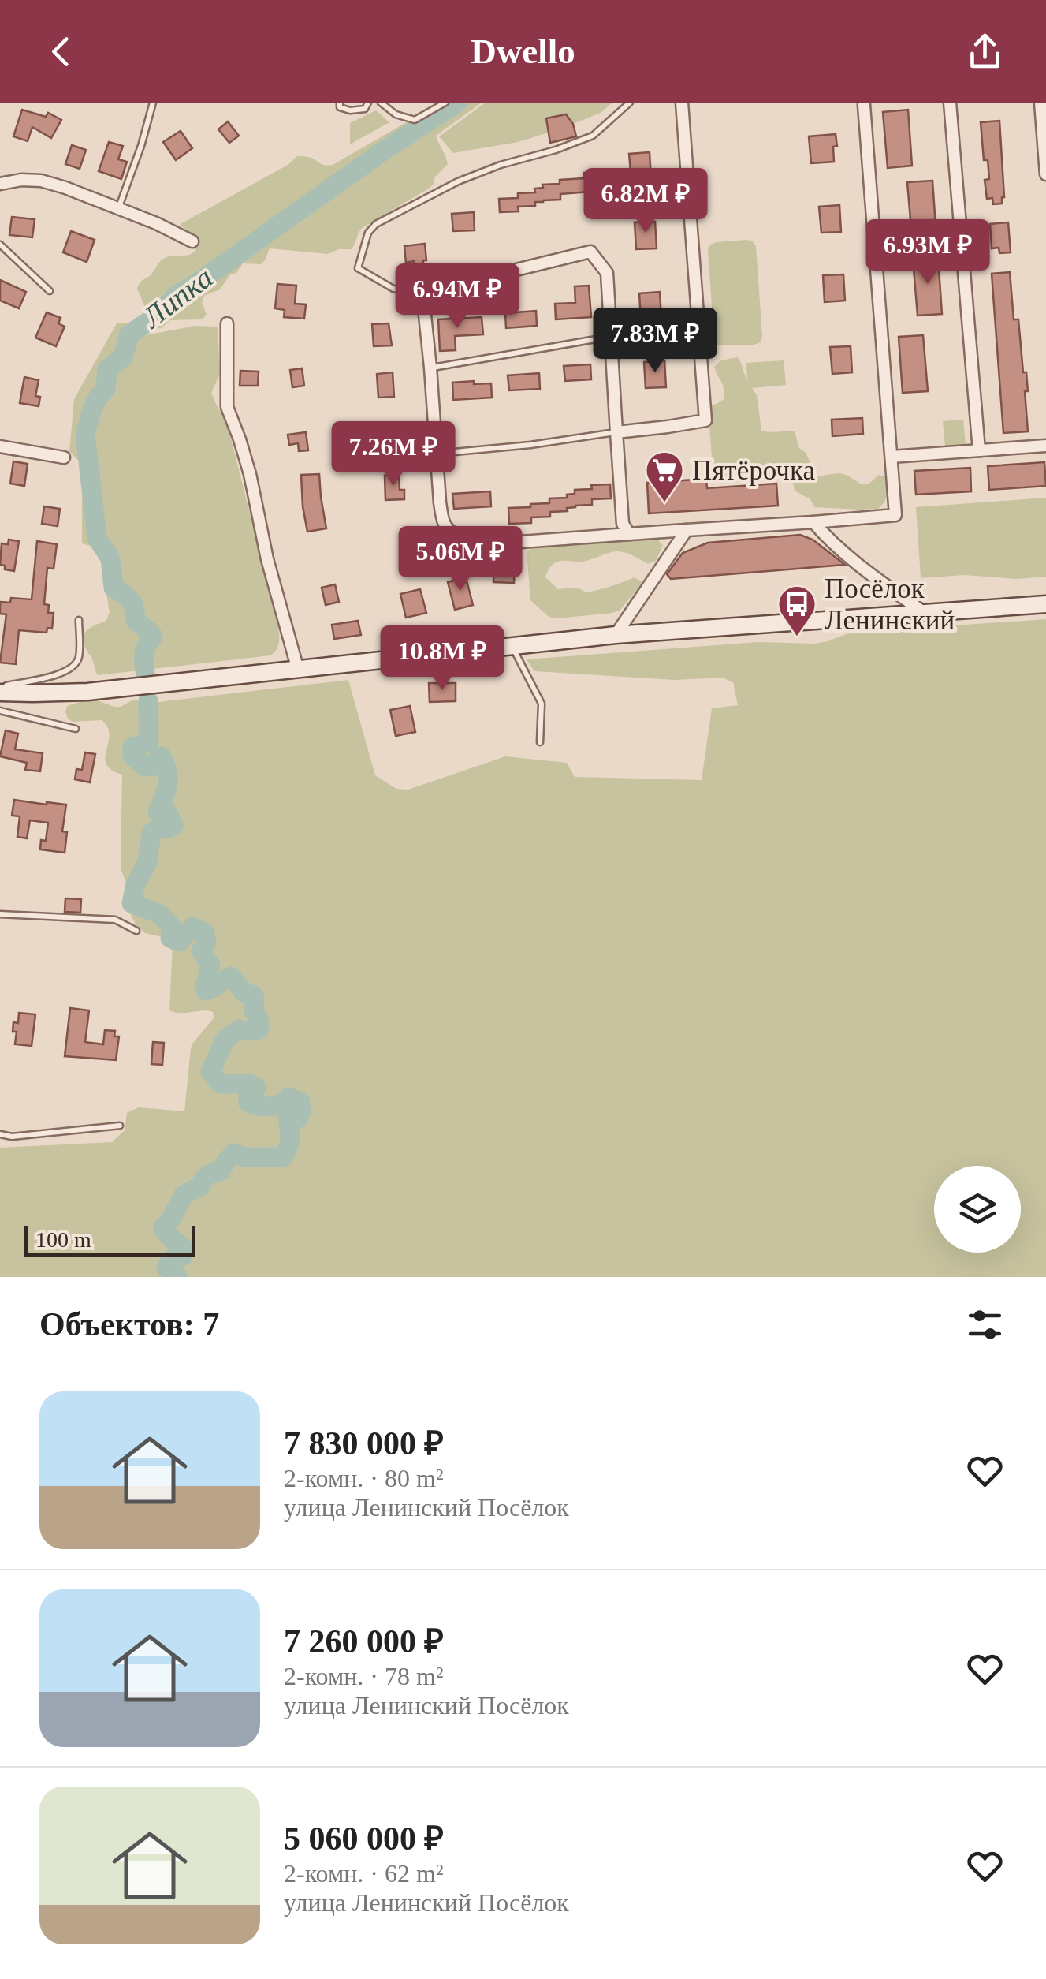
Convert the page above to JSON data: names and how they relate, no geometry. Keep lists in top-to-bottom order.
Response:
{
  "water": ["Липка"],
  "places": {
    "supermarket": ["Пятёрочка"],
    "bus stop": ["Посёлок Ленинский"]
  },
  "scale_bar": "100 m",
  "page": {
    "header": "Dwello",
    "price": [
      "6.82M ₽",
      "6.93M ₽",
      "6.94M ₽",
      "7.83M ₽",
      "7.26M ₽",
      "5.06M ₽",
      "10.8M ₽"
    ],
    "scale": "100 m",
    "heading": "Объектов: 7",
    "list": [
      {
        "name": "7 830 000 ₽",
        "note": "2-комн. · 80 m² · улица Ленинский Посёлок"
      },
      {
        "name": "7 260 000 ₽",
        "note": "2-комн. · 78 m² · улица Ленинский Посёлок"
      },
      {
        "name": "5 060 000 ₽",
        "note": "2-комн. · 62 m² · улица Ленинский Посёлок"
      }
    ]
  }
}
